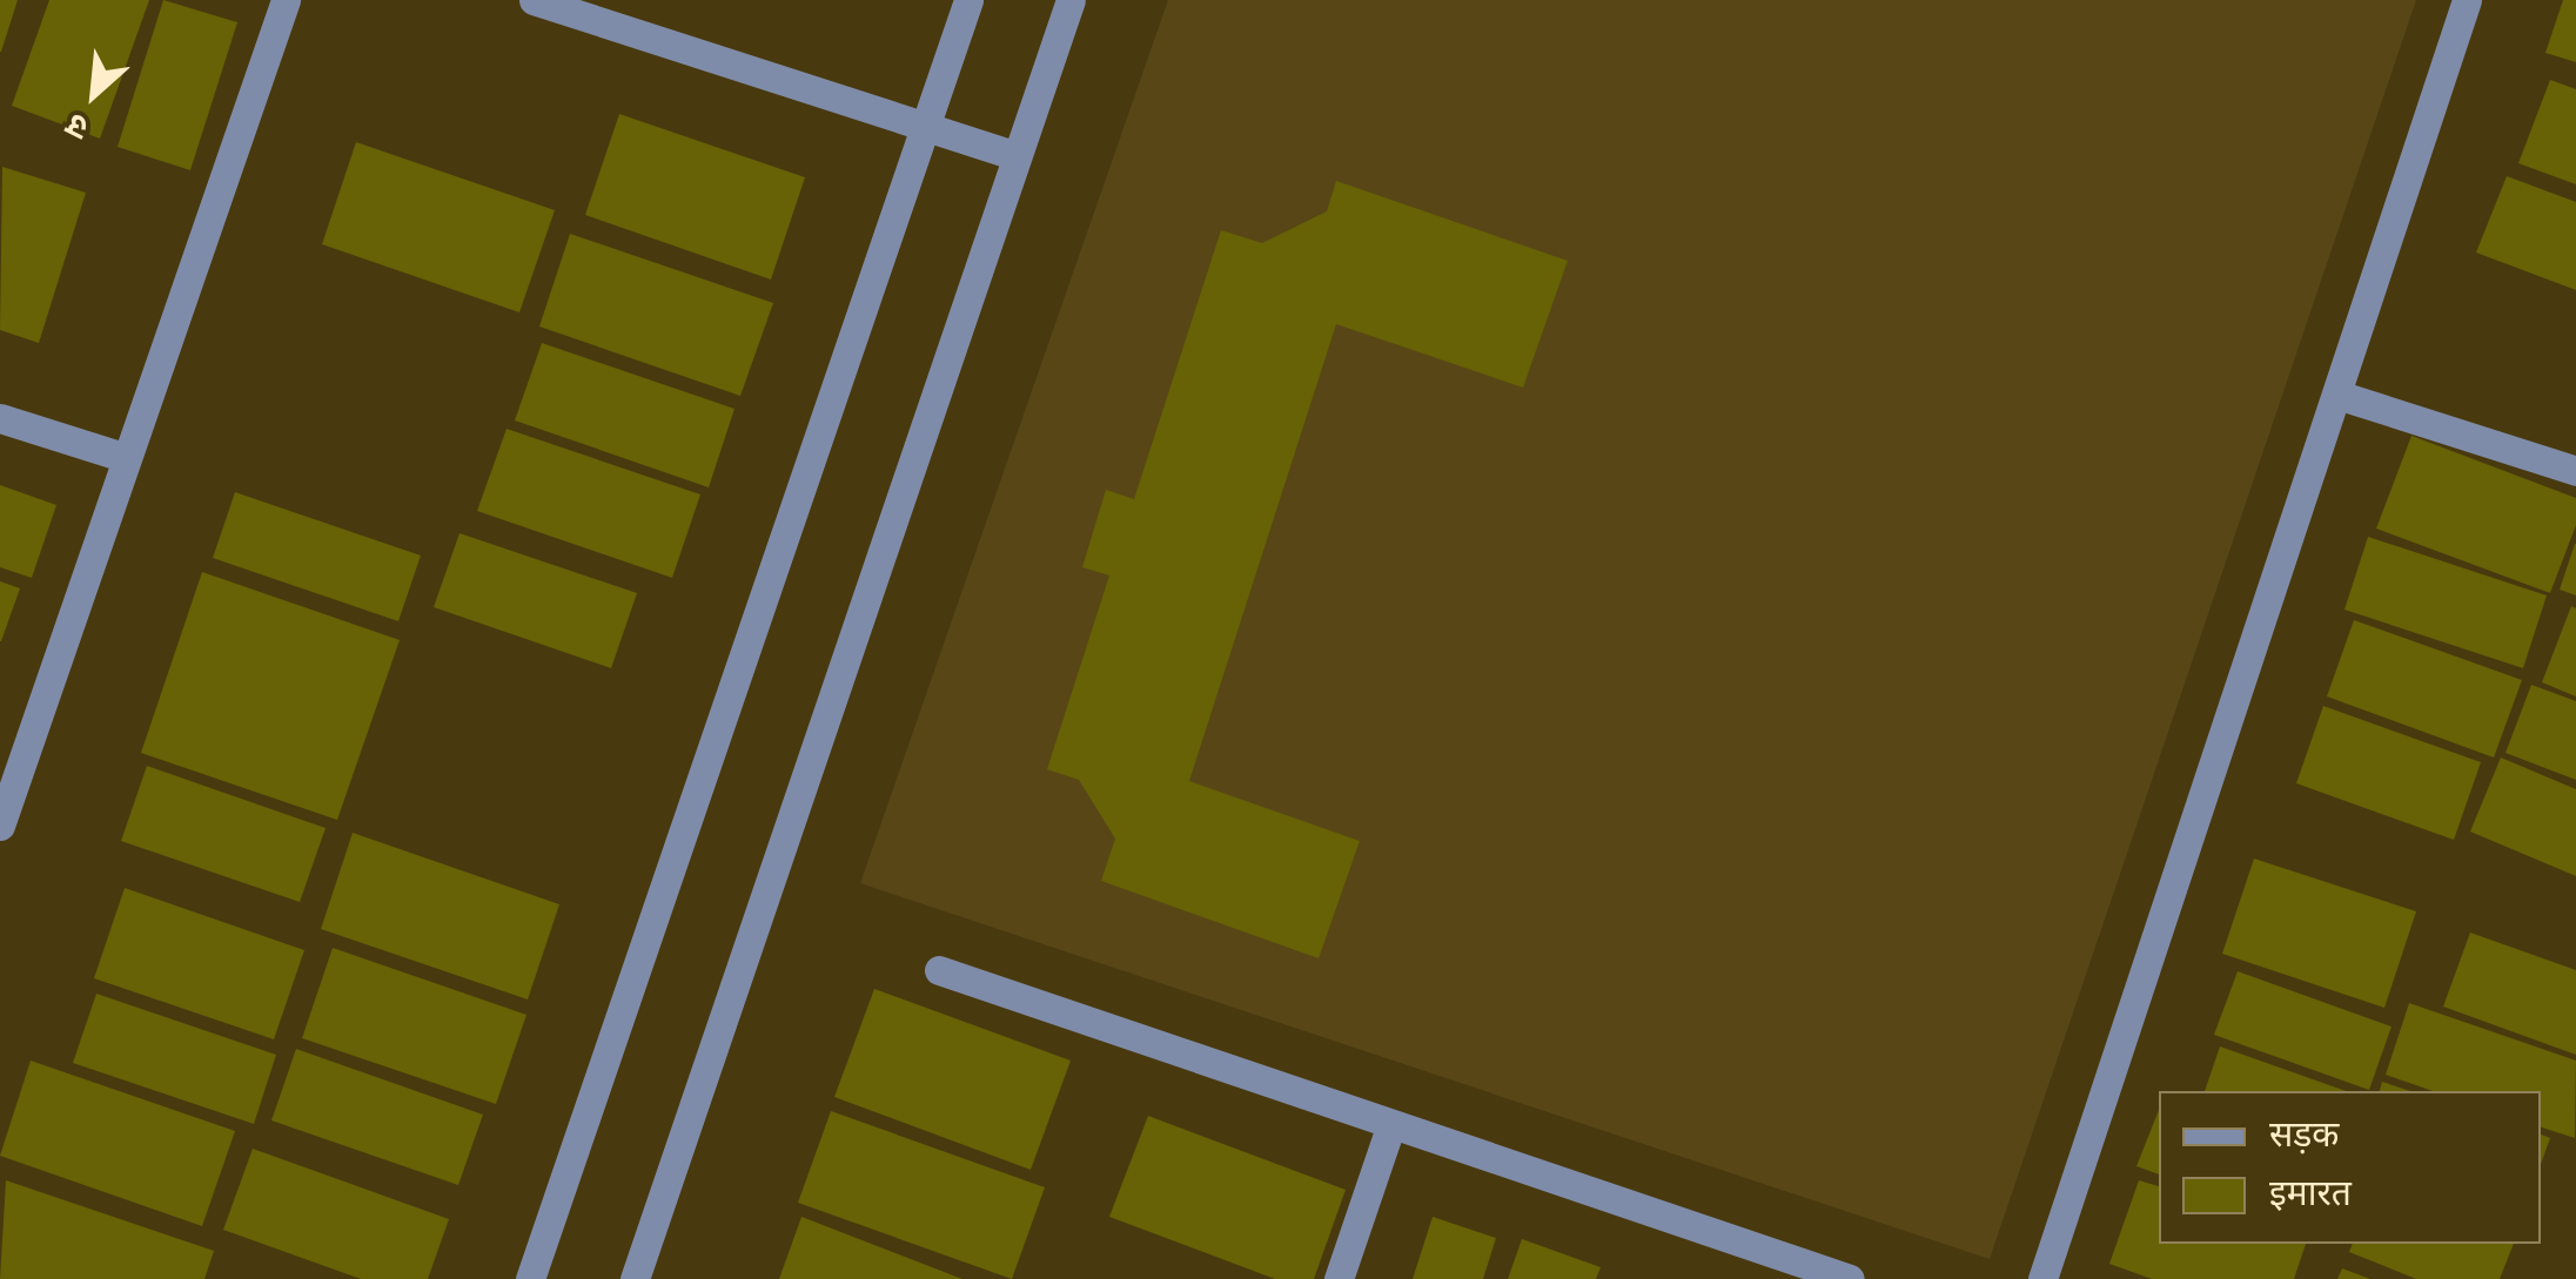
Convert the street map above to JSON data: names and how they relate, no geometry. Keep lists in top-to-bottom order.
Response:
{
  "legend": ["सड़क", "इमारत"],
  "north": "bottom left"
}
